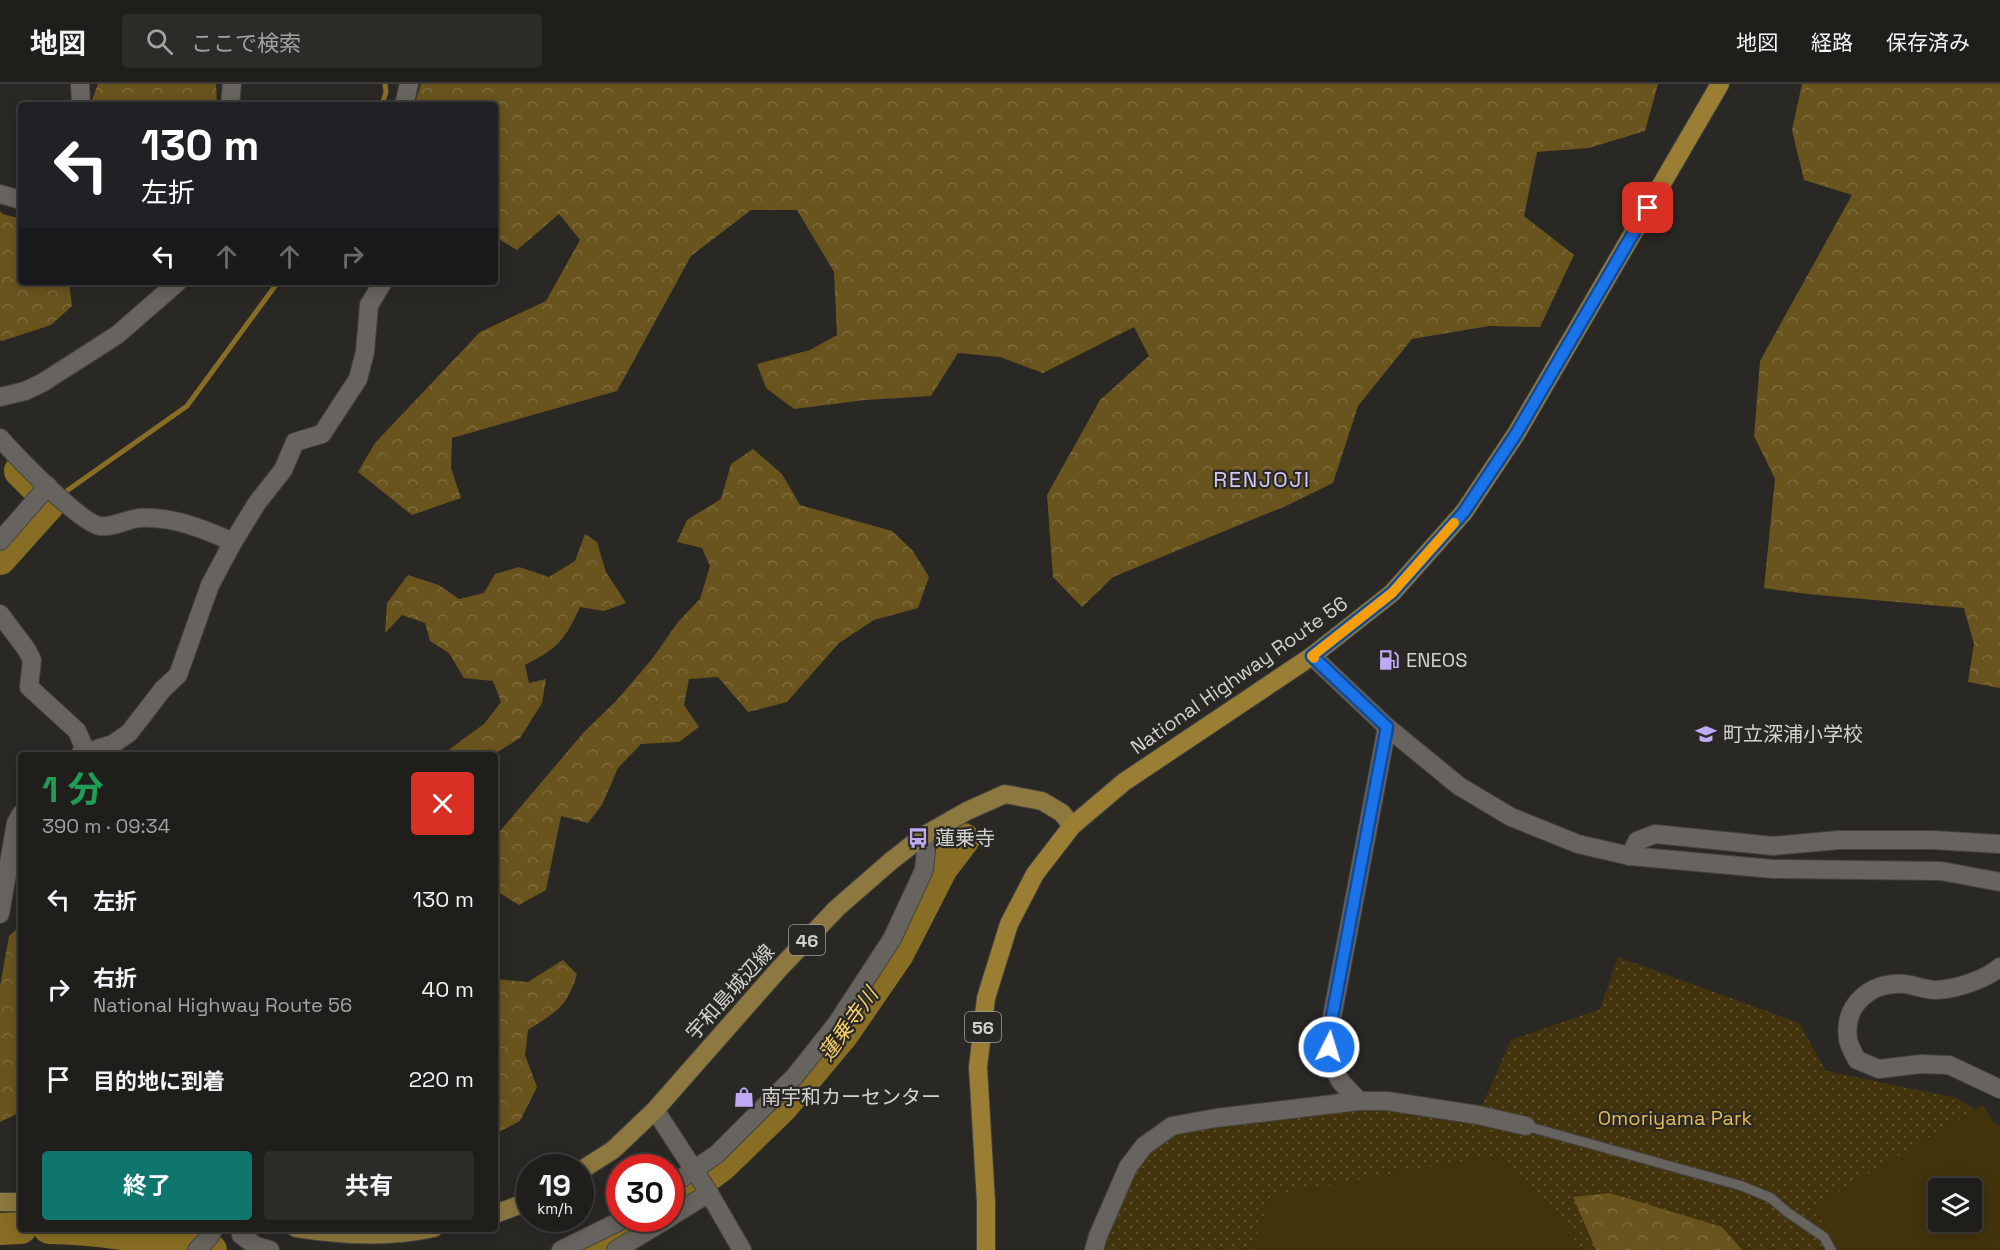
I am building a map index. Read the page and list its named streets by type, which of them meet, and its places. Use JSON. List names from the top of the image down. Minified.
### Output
{"streets":{"highway":["National Highway Route 56","56"],"main road":["46","宇和島城辺線"]},"crossings":[["National Highway Route 56","宇和島城辺線"]],"districts":["RENJOJI"],"water":["蓮乗寺川"],"parks":["Omoriyama Park"],"places":{"fuel station":["ENEOS"],"school or university":["町立深浦小学校"],"bus stop":["蓮乗寺"],"shop":["南宇和カーセンター"]},"page":{"header":"地図","search":"ここで検索","nav":["地図","経路","保存済み"],"turn":["130 m","左折"],"heading":["1 分","390 m · 09:34"],"list":[{"name":"左折","value":"130 m"},{"name":"右折","note":"National Highway Route 56","value":"40 m"},{"name":"目的地に到着","value":"220 m"}],"buttons":["終了","共有"],"speed":"19 km/h","limit":"30"}}
